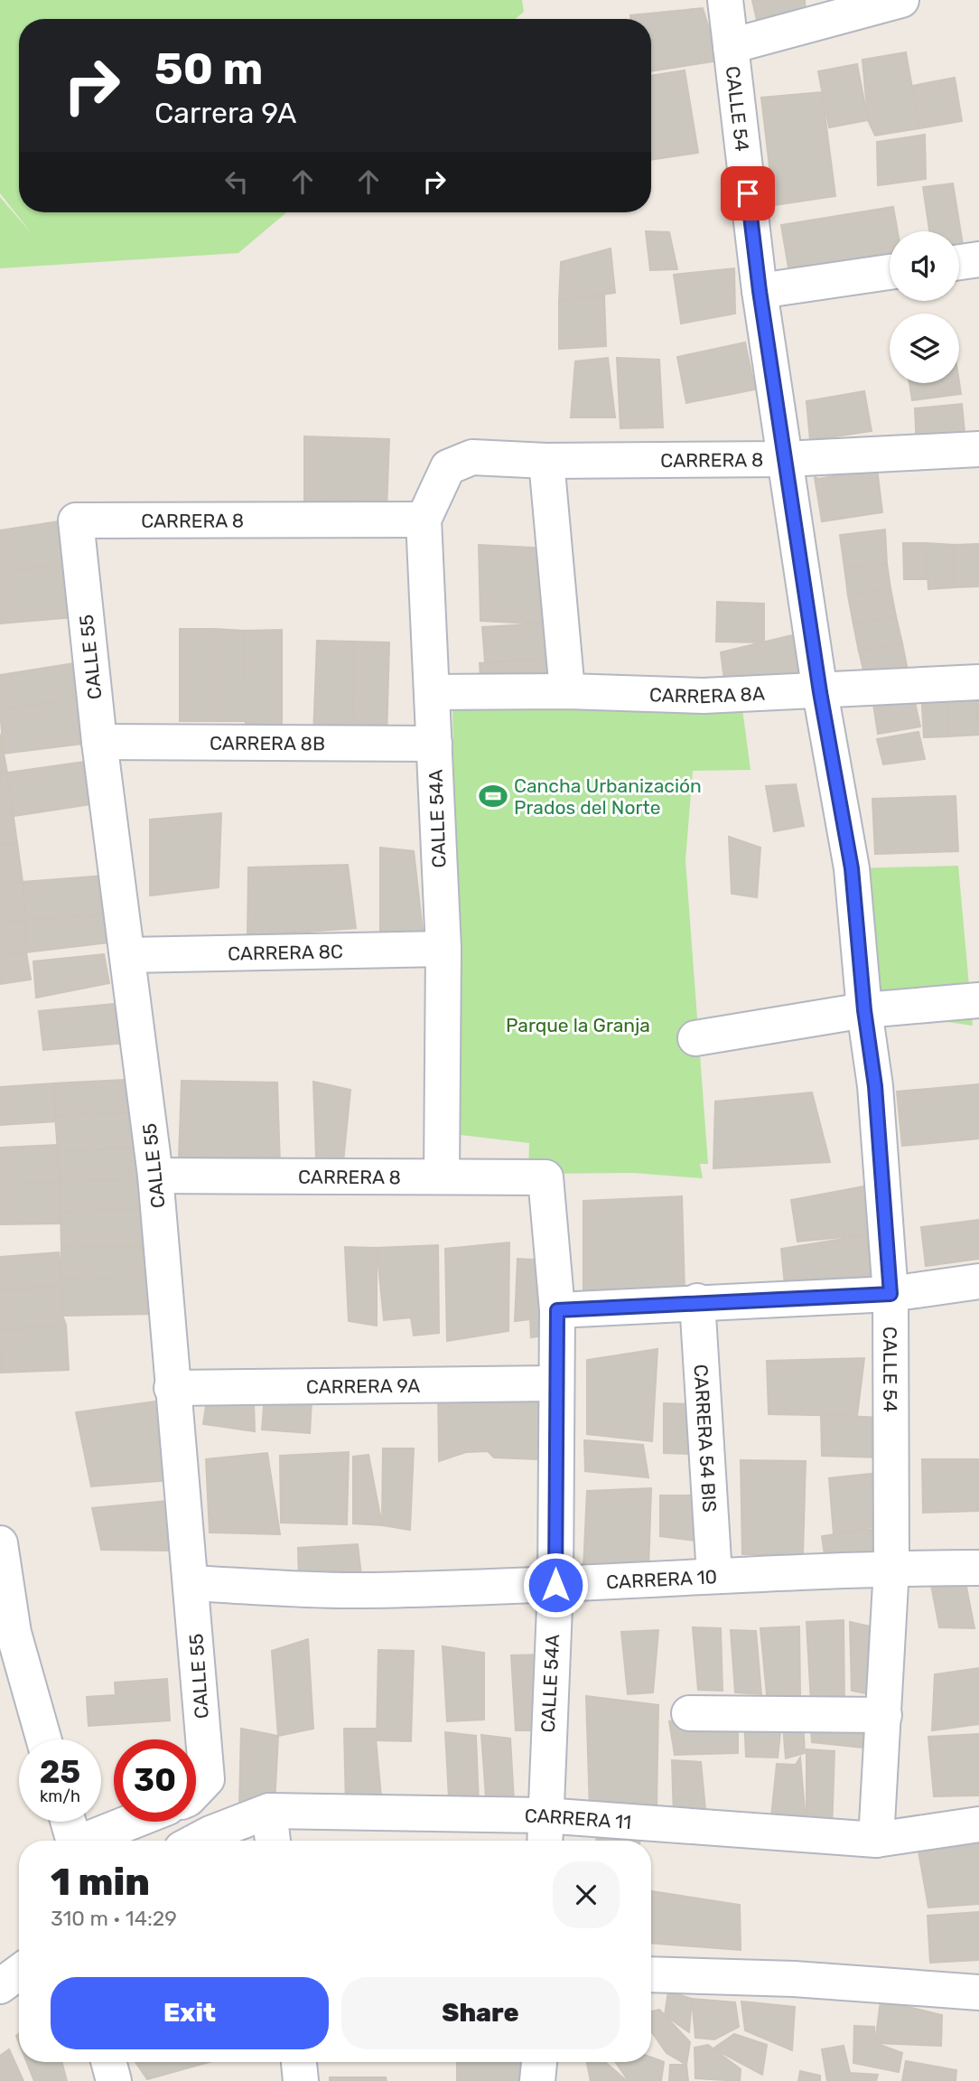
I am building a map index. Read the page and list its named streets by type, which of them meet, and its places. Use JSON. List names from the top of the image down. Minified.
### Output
{"streets":{"street":["CALLE 54","CARRERA 8","CALLE 55","CARRERA 8A","CARRERA 8B","CALLE 54A","CARRERA 8C","CARRERA 9A","CARRERA 54 BIS","CARRERA 10","CARRERA 11"]},"crossings":[["CALLE 54","CARRERA 8"],["CALLE 54","CARRERA 8A"],["CALLE 54","CARRERA 10"],["CALLE 54","CARRERA 11"],["CARRERA 8","CALLE 55"],["CARRERA 8","CALLE 54A"],["CALLE 55","CARRERA 8B"],["CALLE 55","CARRERA 8C"],["CALLE 55","CARRERA 9A"],["CALLE 55","CARRERA 10"],["CARRERA 8A","CALLE 54A"],["CARRERA 8B","CALLE 54A"],["CALLE 54A","CARRERA 8C"],["CALLE 54A","CARRERA 9A"],["CALLE 54A","CARRERA 10"],["CALLE 54A","CARRERA 11"],["CARRERA 54 BIS","CARRERA 10"]],"parks":["Parque la Granja"],"places":{"sports":["Cancha Urbanización Prados del Norte"]},"page":{"turn":["50 m","Carrera 9A"],"speed":"25 km/h","limit":"30","heading":["1 min","310 m · 14:29"],"buttons":["Exit","Share"]}}
